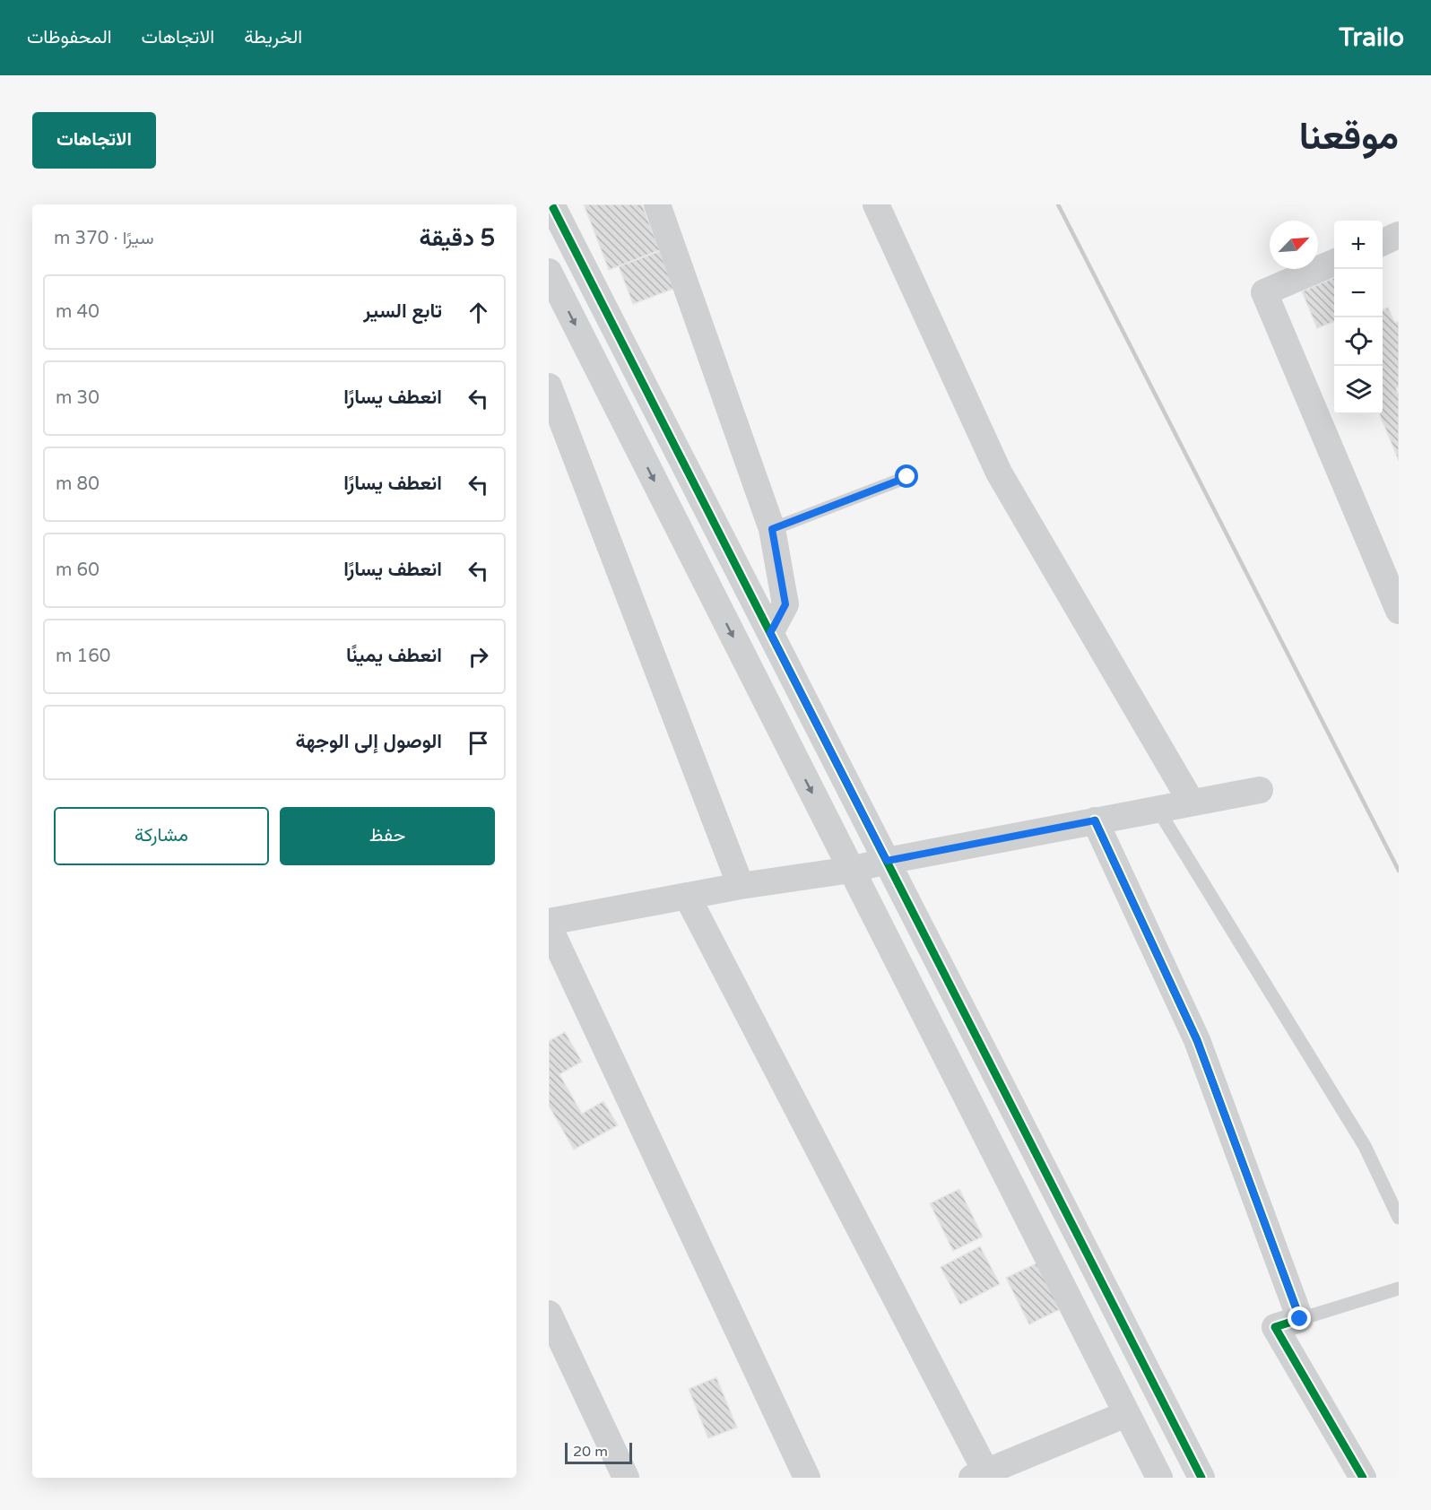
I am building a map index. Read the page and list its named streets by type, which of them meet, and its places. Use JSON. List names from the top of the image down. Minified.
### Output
{"scale_bar":"20 m","north":"top right","page":{"header":"Trailo","nav":["الخريطة","الاتجاهات","المحفوظات"],"title":"موقعنا","buttons":["الاتجاهات",["حفظ","مشاركة"]],"heading":["5 دقيقة","سيرًا · 370 m"],"map_buttons":["+","−"],"list":[["تابع السير","40 m"],["انعطف يسارًا","30 m"],["انعطف يسارًا","80 m"],["انعطف يسارًا","60 m"],["انعطف يمينًا","160 m"],"الوصول إلى الوجهة"],"scale":"20 m"}}
